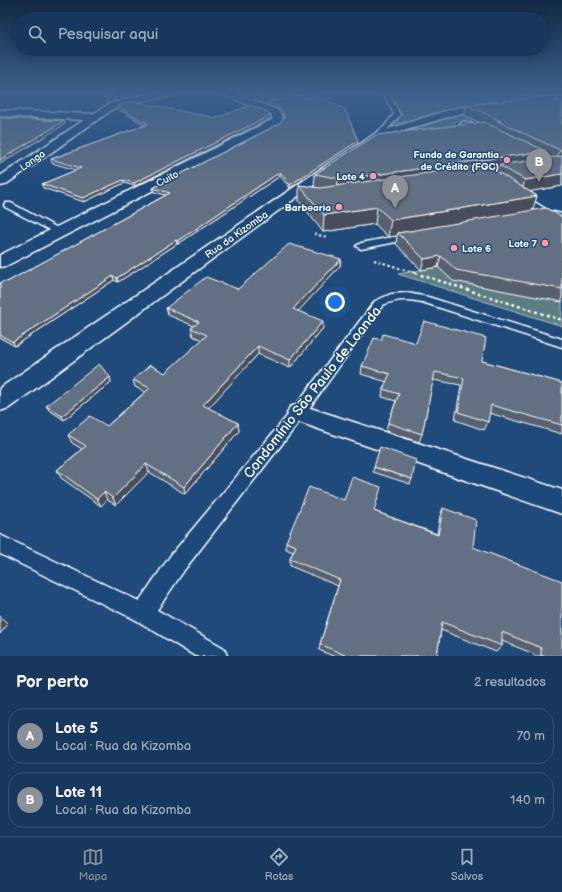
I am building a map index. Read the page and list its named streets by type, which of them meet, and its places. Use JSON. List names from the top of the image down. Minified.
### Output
{"streets":{"street":["Longa","Cuito","Rua da Kizomba"],"lane":["Condomínio São Paulo de Loanda"]},"places":["Fundo de Garantia de Crédito (FGC)","Lote 4","Barbearia","Lote 7","Lote 6"],"page":{"search":"Pesquisar aqui","pins":["B","A"],"heading":["Por perto","2 resultados"],"list":[{"mark":"A","name":"Lote 5","note":"Local · Rua da Kizomba","value":"70 m"},{"mark":"B","name":"Lote 11","note":"Local · Rua da Kizomba","value":"140 m"}],"nav":["Mapa","Rotas","Salvos"]}}
